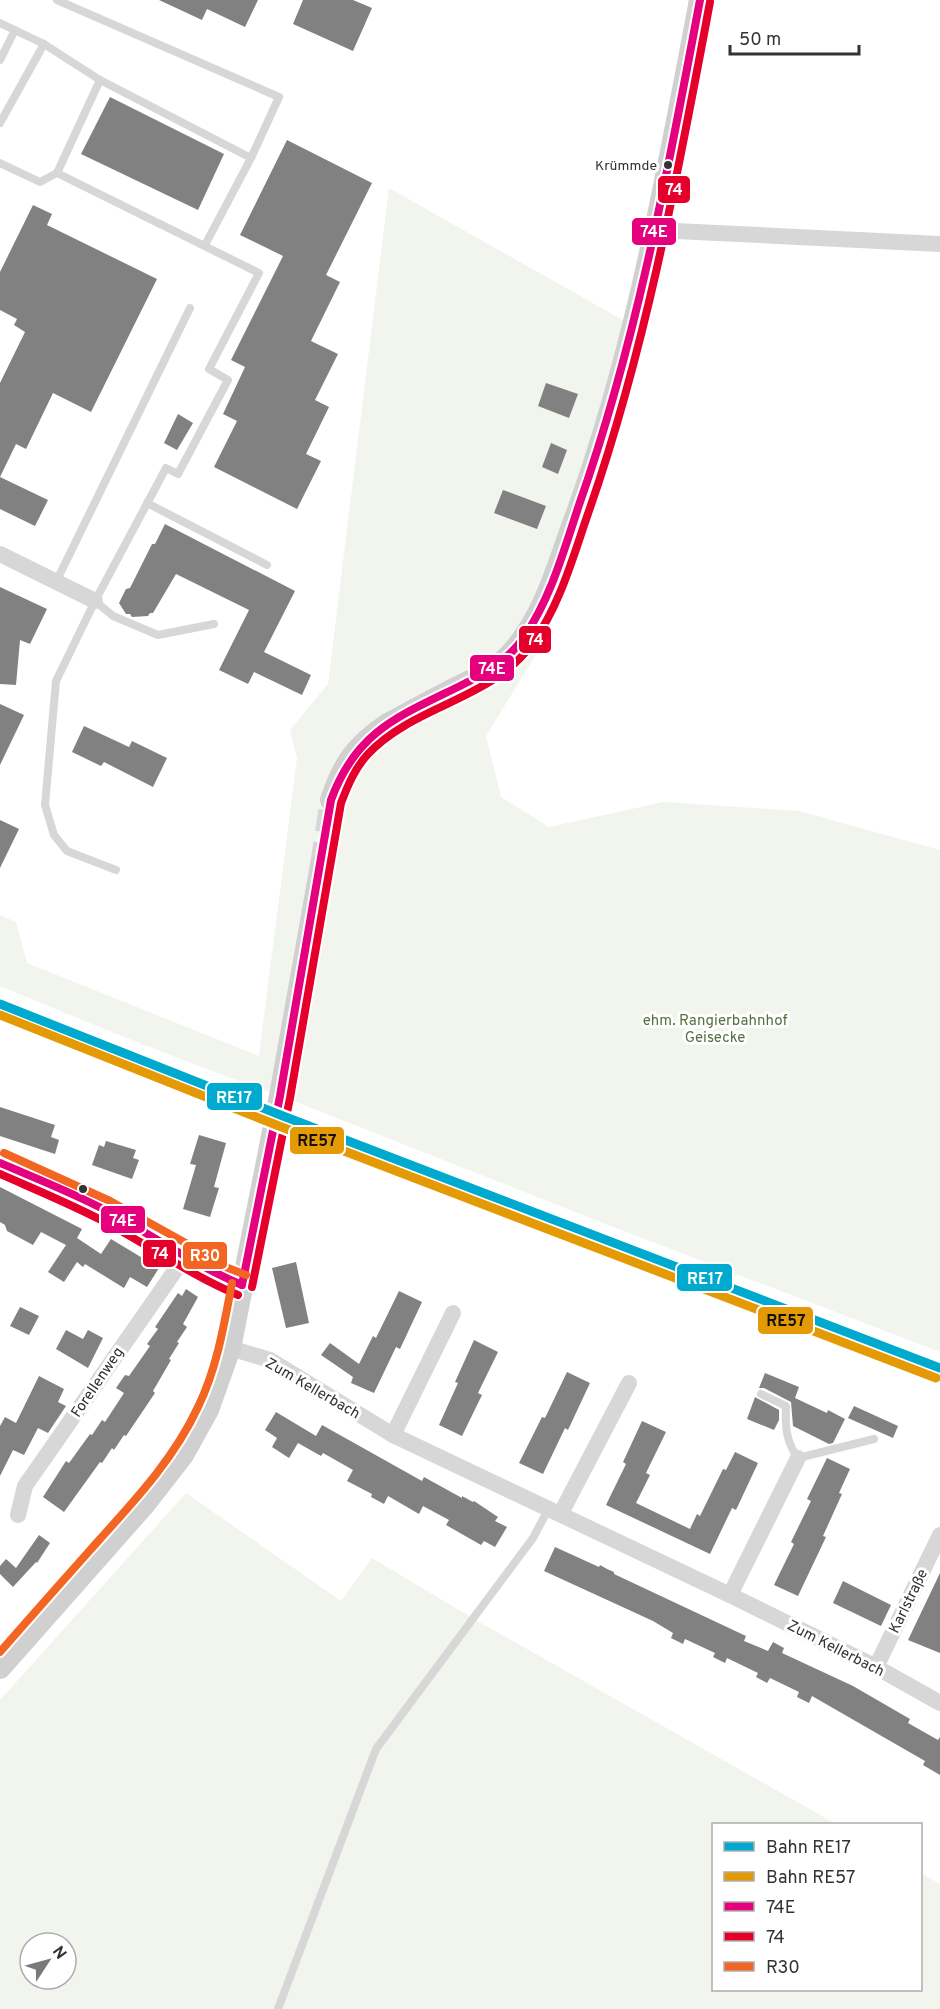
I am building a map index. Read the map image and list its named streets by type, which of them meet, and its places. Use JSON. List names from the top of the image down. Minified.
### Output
{"streets":{"street":["Forellenweg","Zum Kellerbach","Karlstraße"]},"crossings":[["Zum Kellerbach","Karlstraße"]],"parks":["ehm. Rangierbahnhof Geisecke"],"places":["Krümmde"],"lines":["transit line 74E","transit line 74","rail line RE17","rail line RE57","transit line R30"],"legend":["Bahn RE17","Bahn RE57","74E","74","R30"],"scale_bar":"50 m","north":"top right"}
